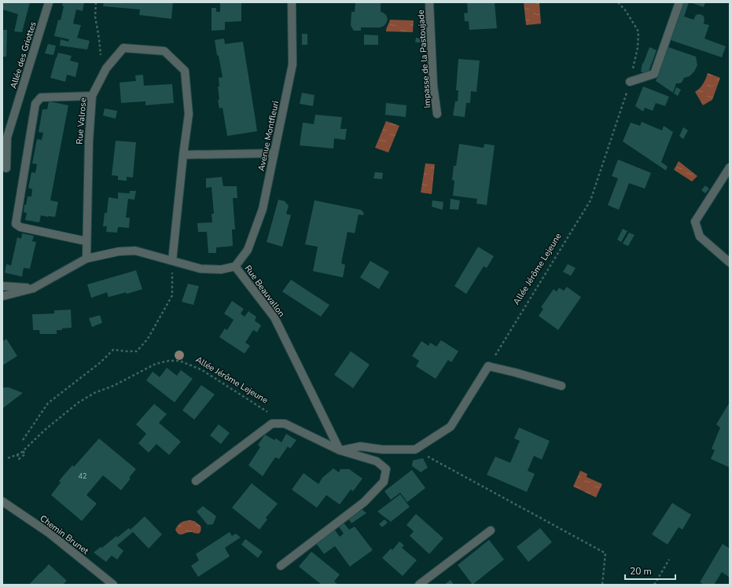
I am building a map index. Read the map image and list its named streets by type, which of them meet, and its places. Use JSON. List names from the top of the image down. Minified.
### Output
{"streets":{"street":["Allée des Griottes","Impasse de la Pastoujade","Rue Valrose","Avenue Montfleuri","Rue Beauvallon","Chemin Brunet"],"path":["Allée Jérôme Lejeune"]},"crossings":[["Rue Valrose","Rue Beauvallon"],["Avenue Montfleuri","Rue Beauvallon"]],"house_numbers":["42"],"scale_bar":"20 m"}
